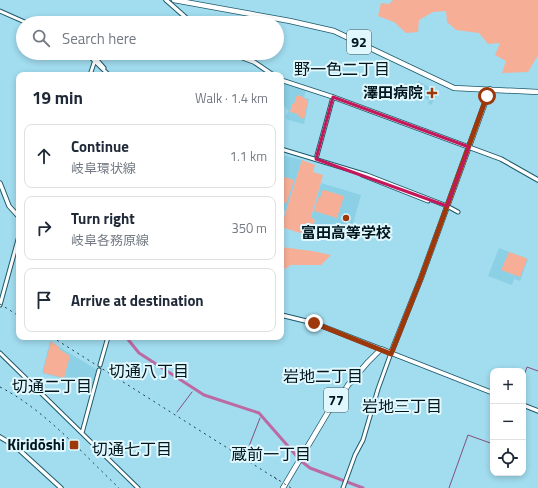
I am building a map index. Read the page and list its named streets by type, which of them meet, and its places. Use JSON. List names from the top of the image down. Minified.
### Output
{"streets":{"main road":["92","77"]},"districts":["野一色二丁目","切通八丁目","岩地二丁目","切通二丁目","岩地三丁目","切通七丁目","蔵前一丁目"],"places":{"health":["澤田病院"],"other":["富田高等学校"],"transit":["Kiridōshi"]},"page":{"search":"Search here","heading":["19 min","Walk · 1.4 km"],"list":[["Continue","岐阜環状線","1.1 km"],["Turn right","岐阜各務原線","350 m"],"Arrive at destination"],"map_buttons":["+","−"]}}
